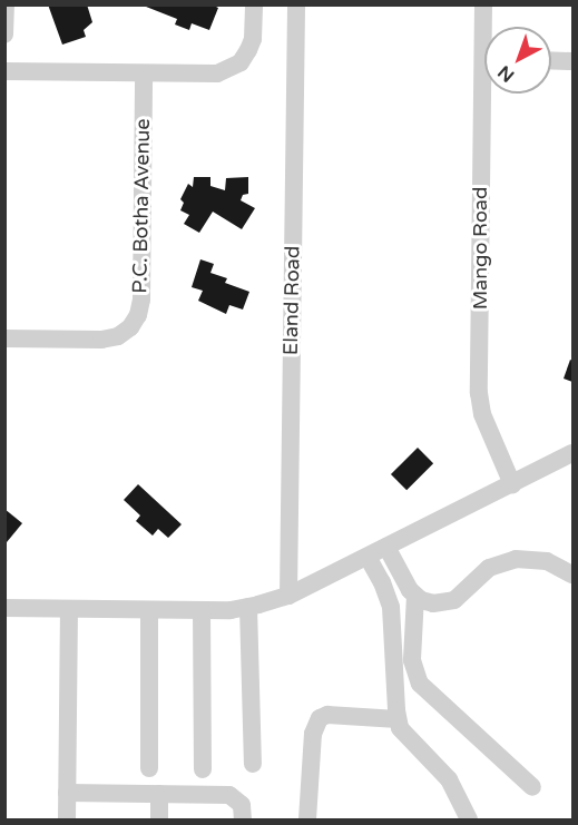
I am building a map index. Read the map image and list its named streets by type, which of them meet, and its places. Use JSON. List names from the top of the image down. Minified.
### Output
{"streets":{"street":["P.C. Botha Avenue","Mango Road","Eland Road"]},"north":"bottom left"}
